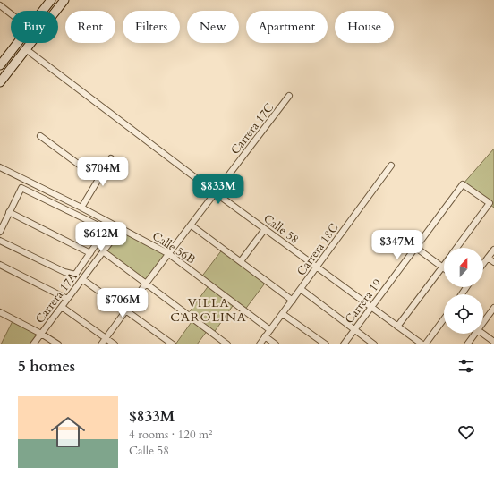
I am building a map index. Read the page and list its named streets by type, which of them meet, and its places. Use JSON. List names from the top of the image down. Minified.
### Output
{"streets":{"street":["Carrera 17C","Calle 58","Calle 56B","Carrera 18C","Carrera 17A","Carrera 19"]},"crossings":[["Carrera 17C","Calle 58"],["Carrera 17C","Calle 56B"],["Calle 58","Carrera 18C"],["Calle 58","Carrera 19"],["Calle 56B","Carrera 18C"],["Calle 56B","Carrera 17A"]],"districts":["VILLA CAROLINA"],"north":"top","page":{"chip":["Buy","Rent","Filters","New","Apartment","House"],"price":["$704M","$833M","$612M","$347M","$706M"],"heading":"5 homes","list":[{"name":"$833M","note":"4 rooms · 120 m² · Calle 58"}]}}
